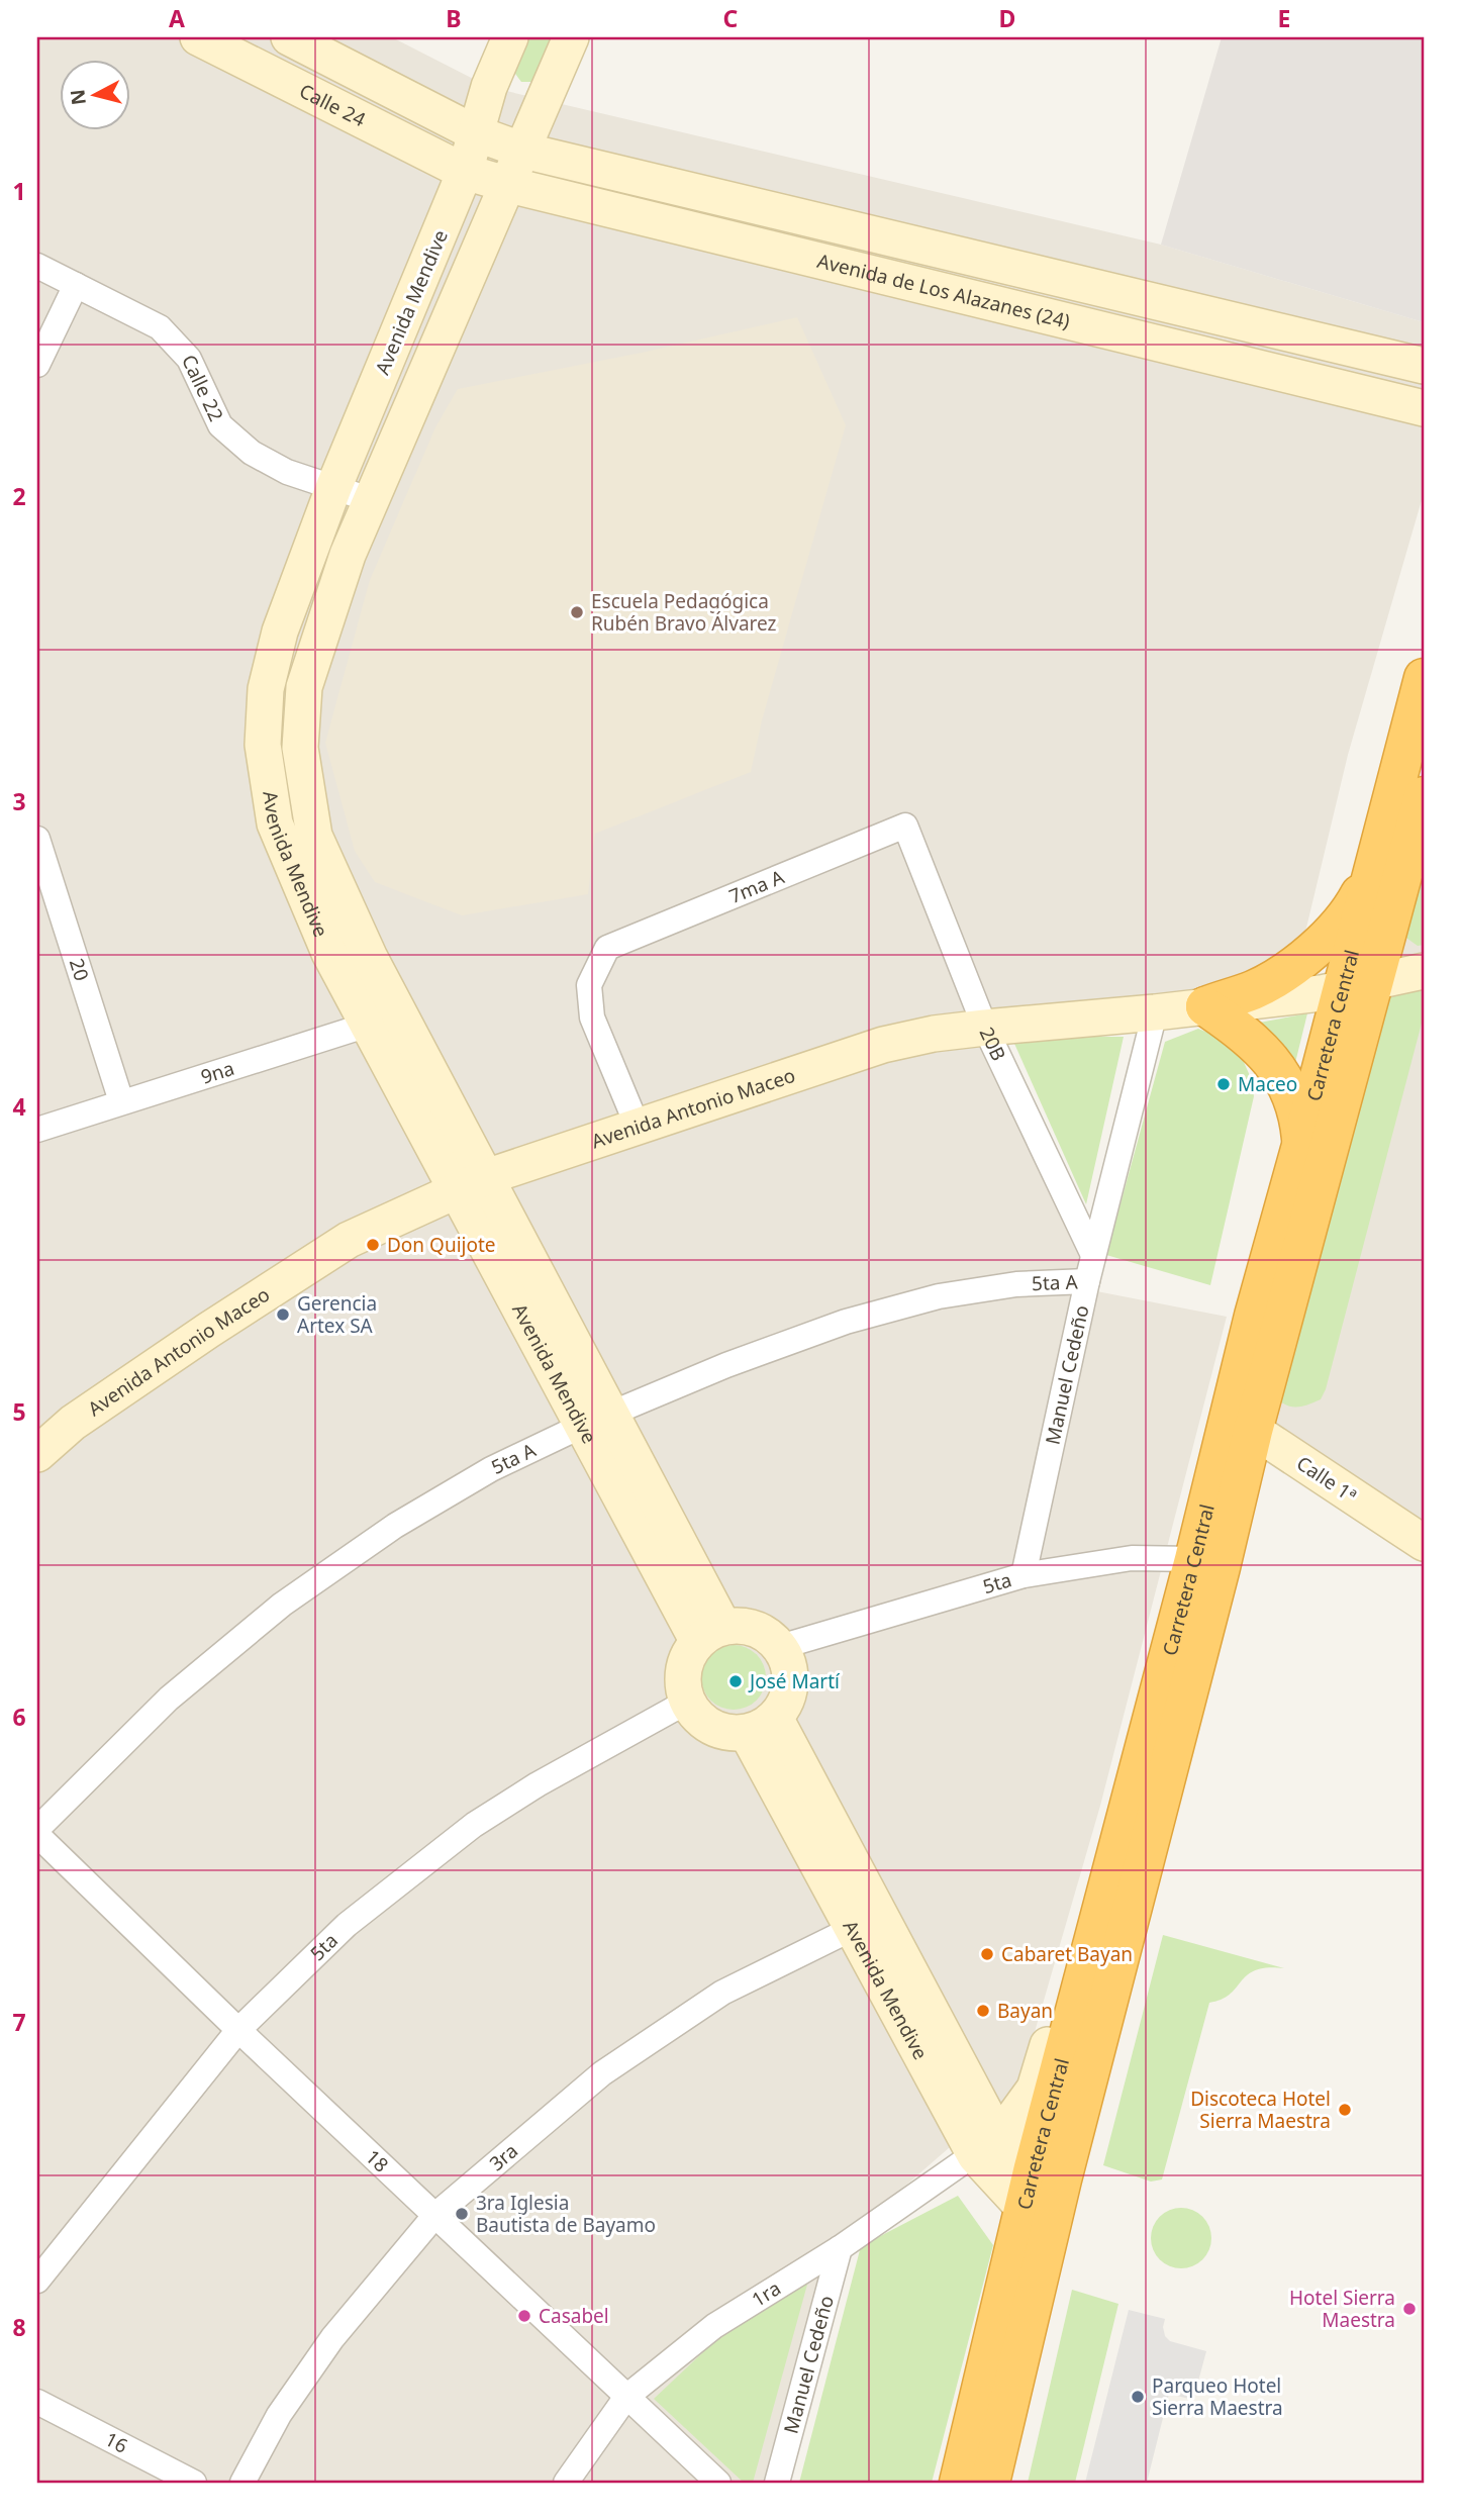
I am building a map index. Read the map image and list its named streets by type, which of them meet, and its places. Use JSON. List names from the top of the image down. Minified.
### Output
{"streets":{"highway":["Carretera Central"],"street":["Calle 24","Avenida de Los Alazanes (24)","Avenida Mendive","Calle 22","7ma A","20","20B","9na","Avenida Antonio Maceo","5ta A","Manuel Cedeño","Calle 1ª","5ta","3ra","18","1ra","16"]},"crossings":[["Calle 24","Avenida de Los Alazanes (24)"],["Calle 24","Avenida Mendive"],["Avenida de Los Alazanes (24)","Avenida Mendive"],["Avenida Mendive","Calle 22"],["Avenida Mendive","Carretera Central"],["Avenida Mendive","9na"],["Avenida Mendive","Avenida Antonio Maceo"],["Avenida Mendive","5ta A"],["Avenida Mendive","5ta"],["Avenida Mendive","3ra"],["Avenida Mendive","1ra"],["7ma A","20B"],["7ma A","Avenida Antonio Maceo"],["20","9na"],["Carretera Central","Avenida Antonio Maceo"],["Carretera Central","Calle 1ª"],["Carretera Central","5ta"],["20B","Avenida Antonio Maceo"],["20B","Manuel Cedeño"],["Avenida Antonio Maceo","Manuel Cedeño"],["5ta A","Manuel Cedeño"],["Manuel Cedeño","5ta"],["Manuel Cedeño","1ra"],["5ta","18"],["3ra","18"],["18","1ra"]],"places":["Escuela Pedagógica Rubén Bravo Álvarez","Maceo","Don Quijote","Gerencia Artex SA","José Martí","Cabaret Bayan","Bayan","Discoteca Hotel Sierra Maestra","3ra Iglesia Bautista de Bayamo","Hotel Sierra Maestra","Casabel","Parqueo Hotel Sierra Maestra"],"north":"left","grid":{"columns":["A","B","C","D","E"],"rows":["1","2","3","4","5","6","7","8"]}}
